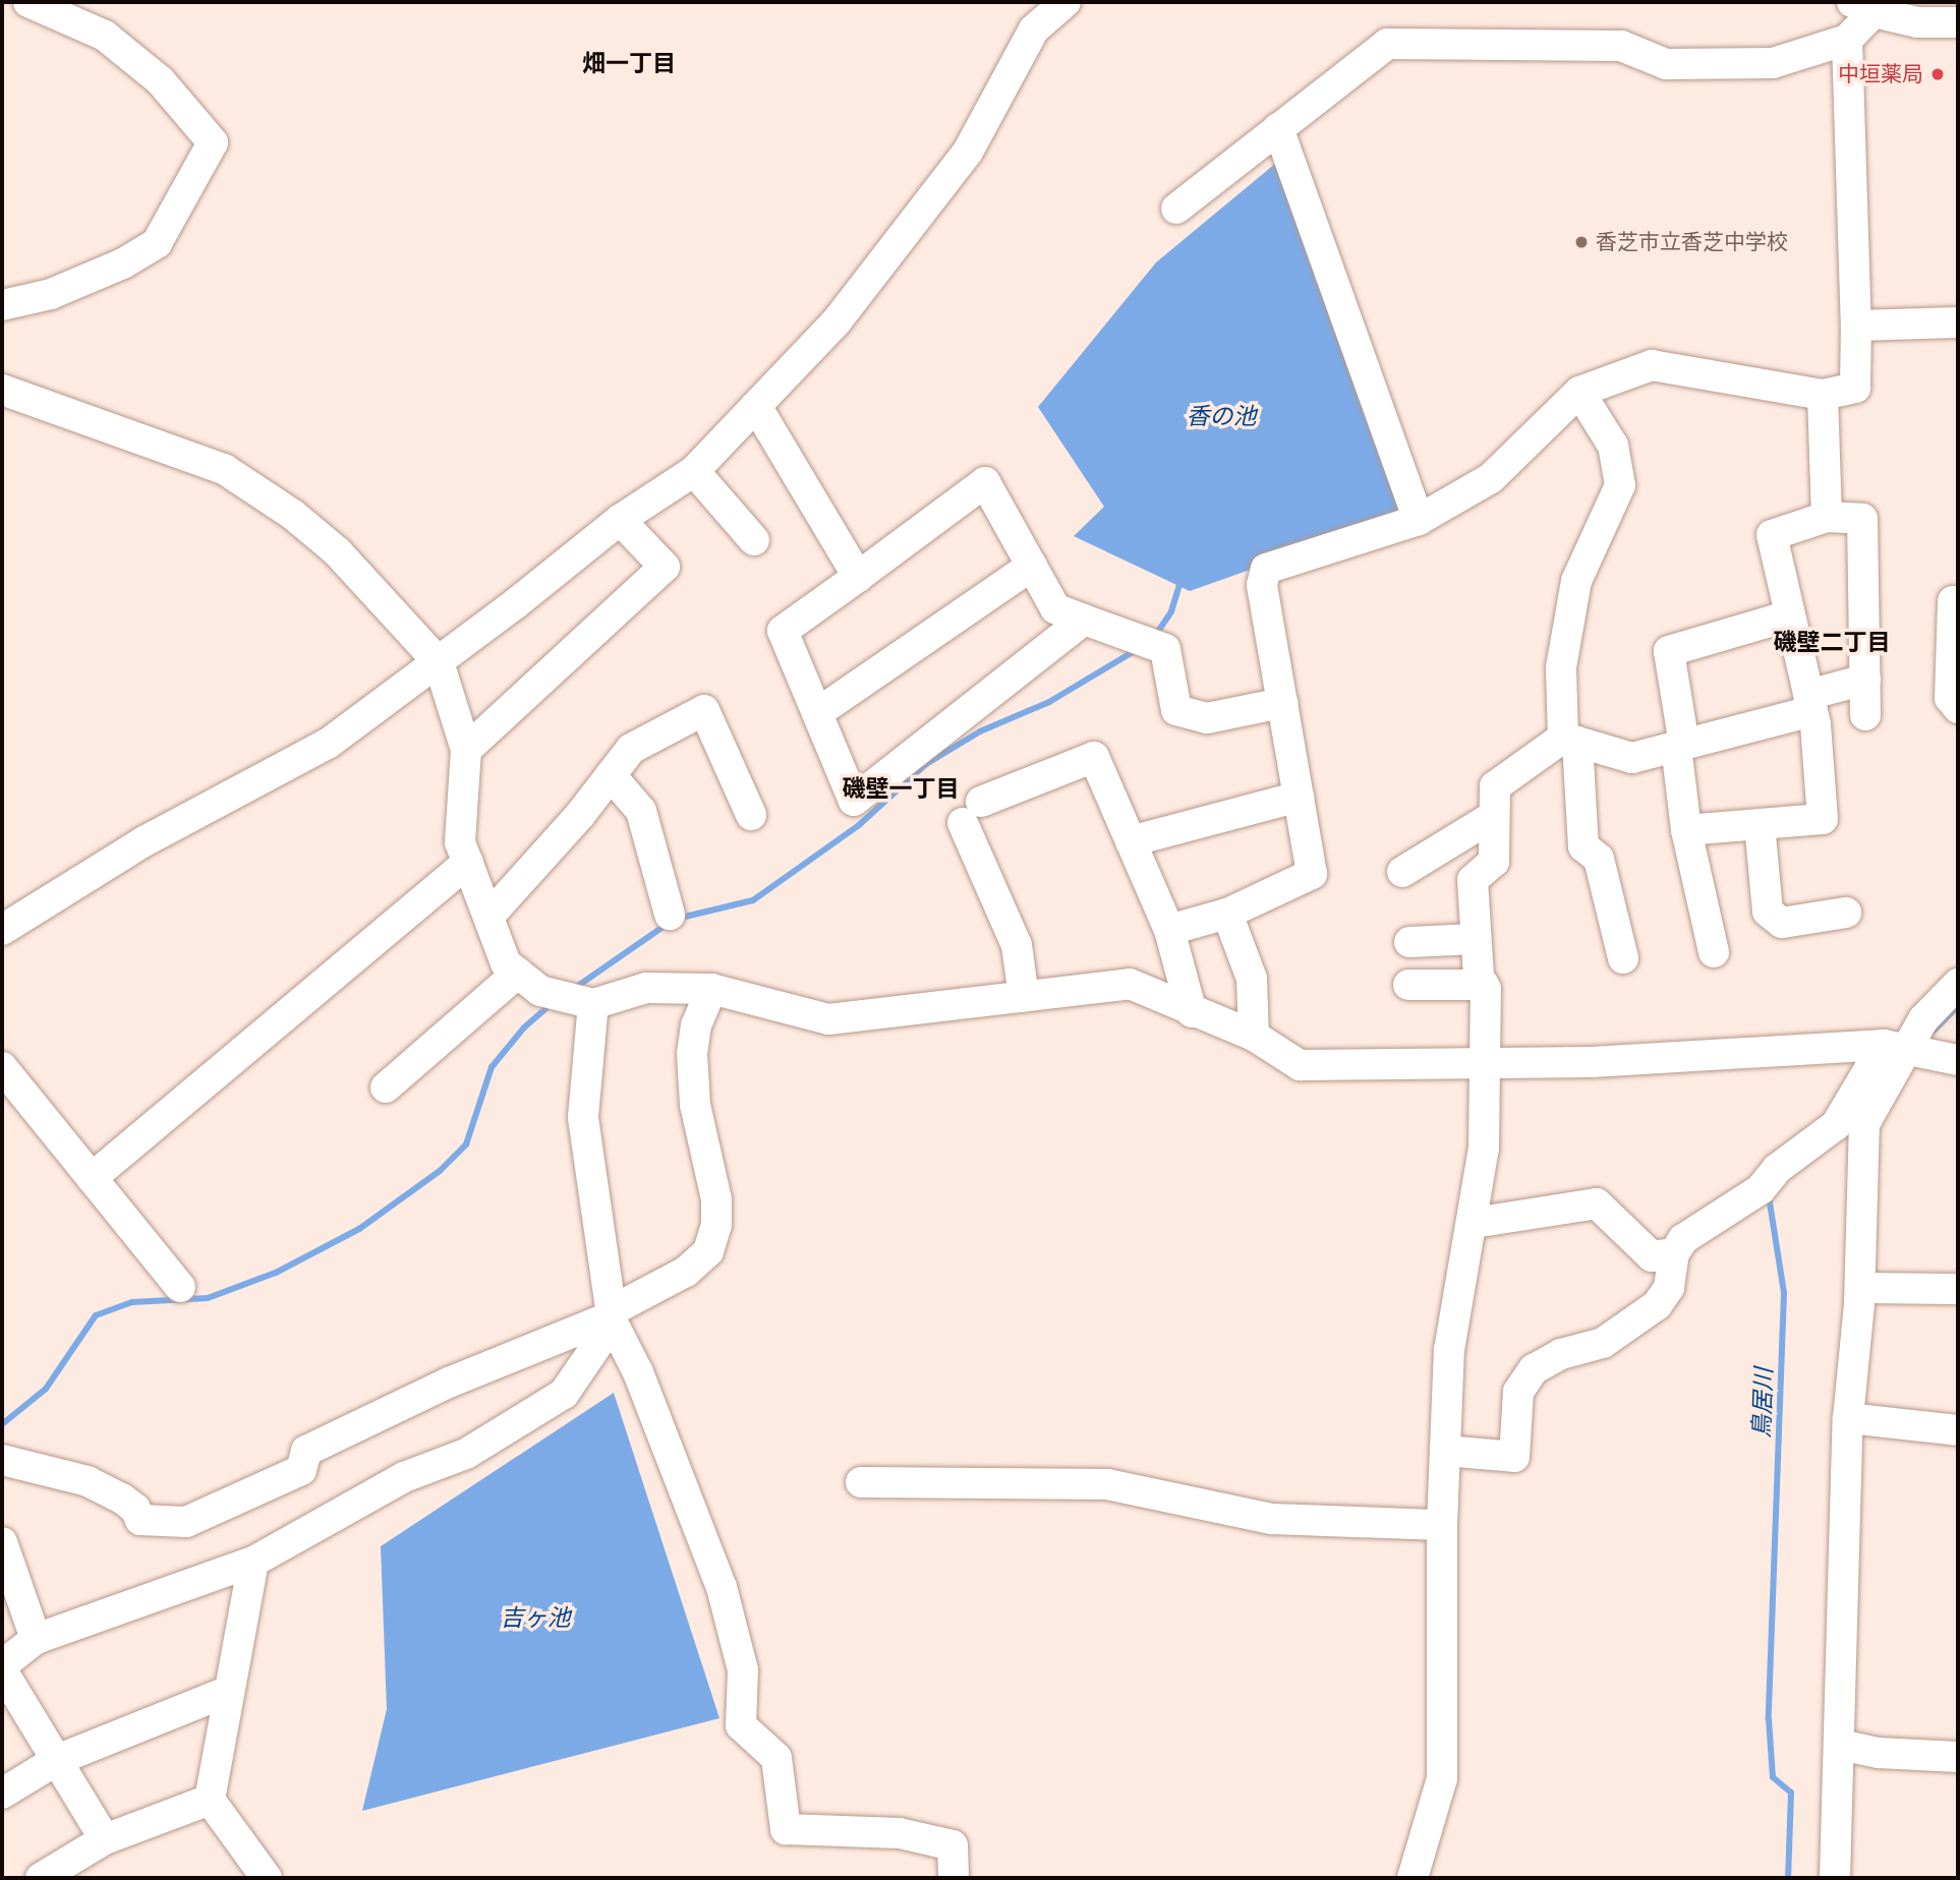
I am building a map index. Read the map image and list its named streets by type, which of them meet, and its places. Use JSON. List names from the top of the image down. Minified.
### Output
{"districts":["畑一丁目","磯壁二丁目","磯壁一丁目"],"water":["香の池","鳥居川","吉ヶ池"],"places":["中垣薬局","香芝市立香芝中学校"]}
